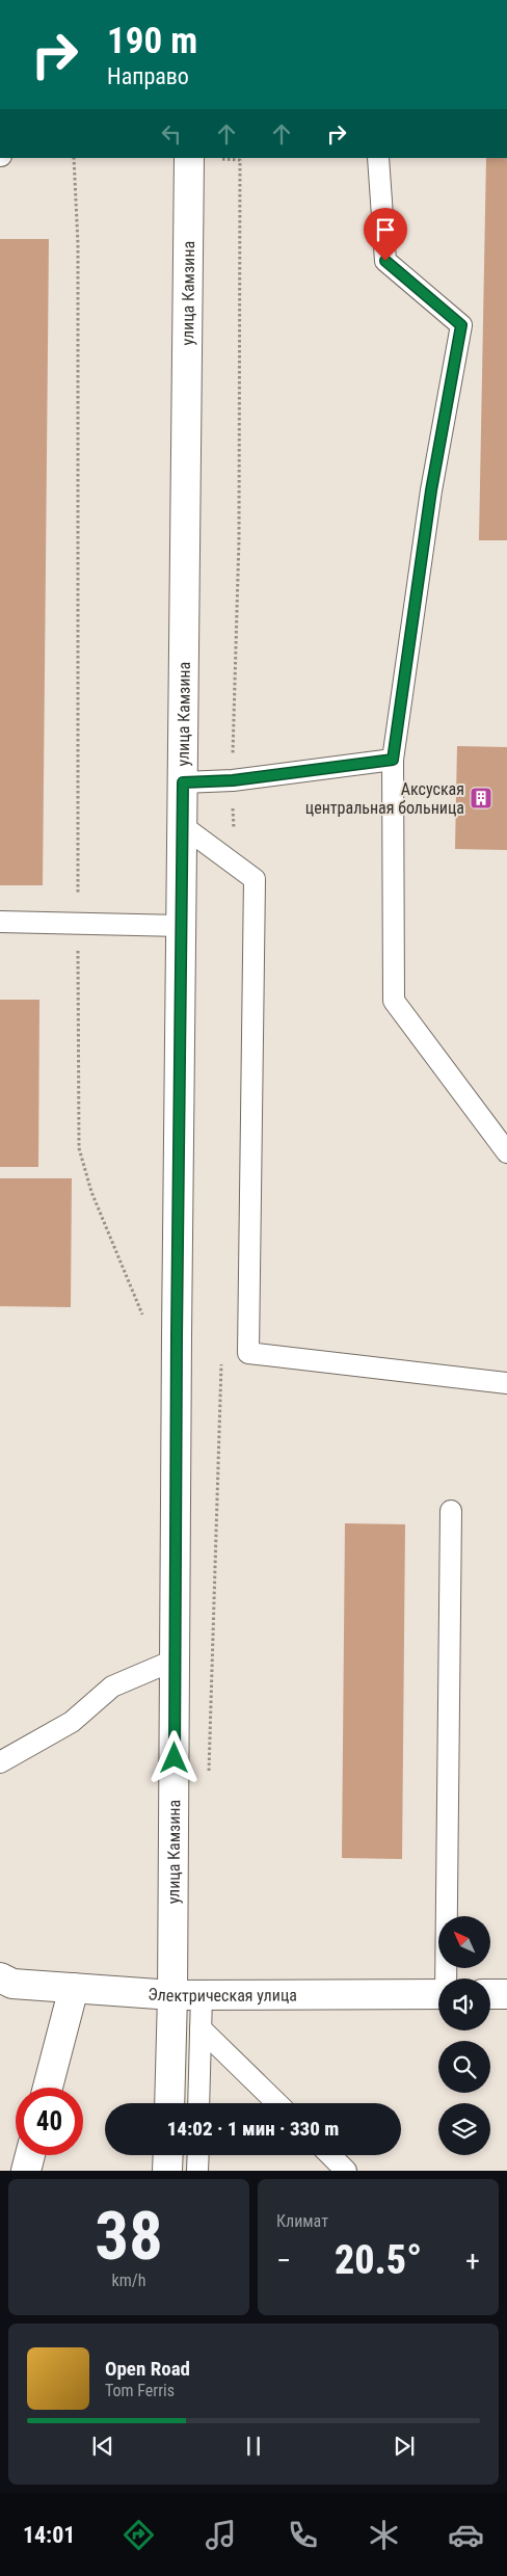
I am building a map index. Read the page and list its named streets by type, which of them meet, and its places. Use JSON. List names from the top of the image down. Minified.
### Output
{"streets":{"street":["улица Камзина","Электрическая улица"]},"crossings":[["улица Камзина","Электрическая улица"]],"places":{"building":["Аксуская центральная больница"]},"north":"top left","page":{"turn":["190 m","Направо"],"limit":"40","trip":"14:02 · 1 мин · 330 m","tile":[["38","km/h"],"Климат"],"heat":["−","20.5°","+"],"song":["Open Road","Tom Ferris"],"tabs":"14:01"}}
